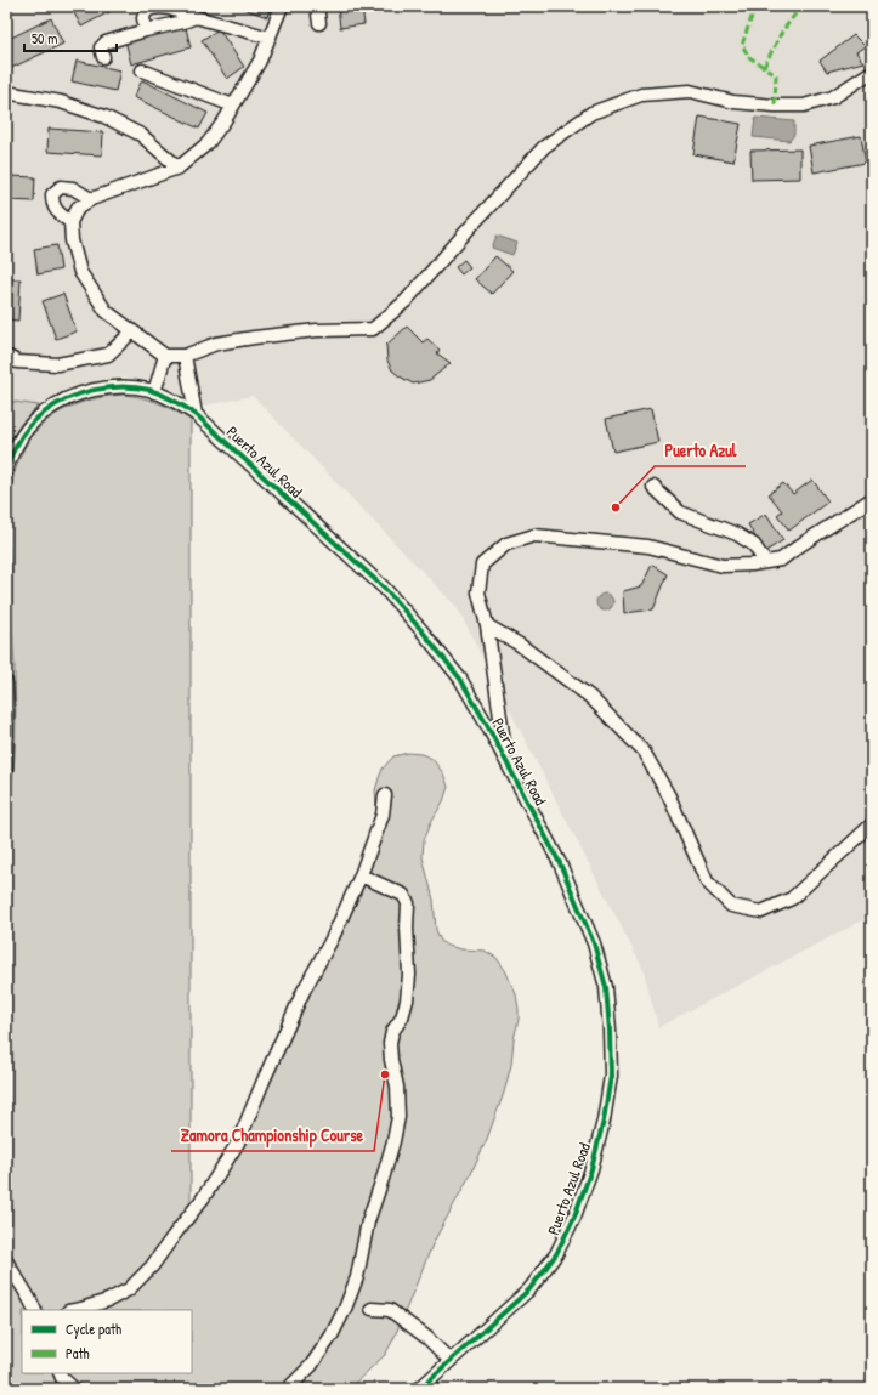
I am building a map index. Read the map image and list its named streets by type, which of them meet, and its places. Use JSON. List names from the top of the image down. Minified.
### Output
{"streets":{"street":["Puerto Azul Road"]},"places":["Puerto Azul","Zamora Championship Course"],"legend":["Cycle path","Path"],"scale_bar":"50 m"}
